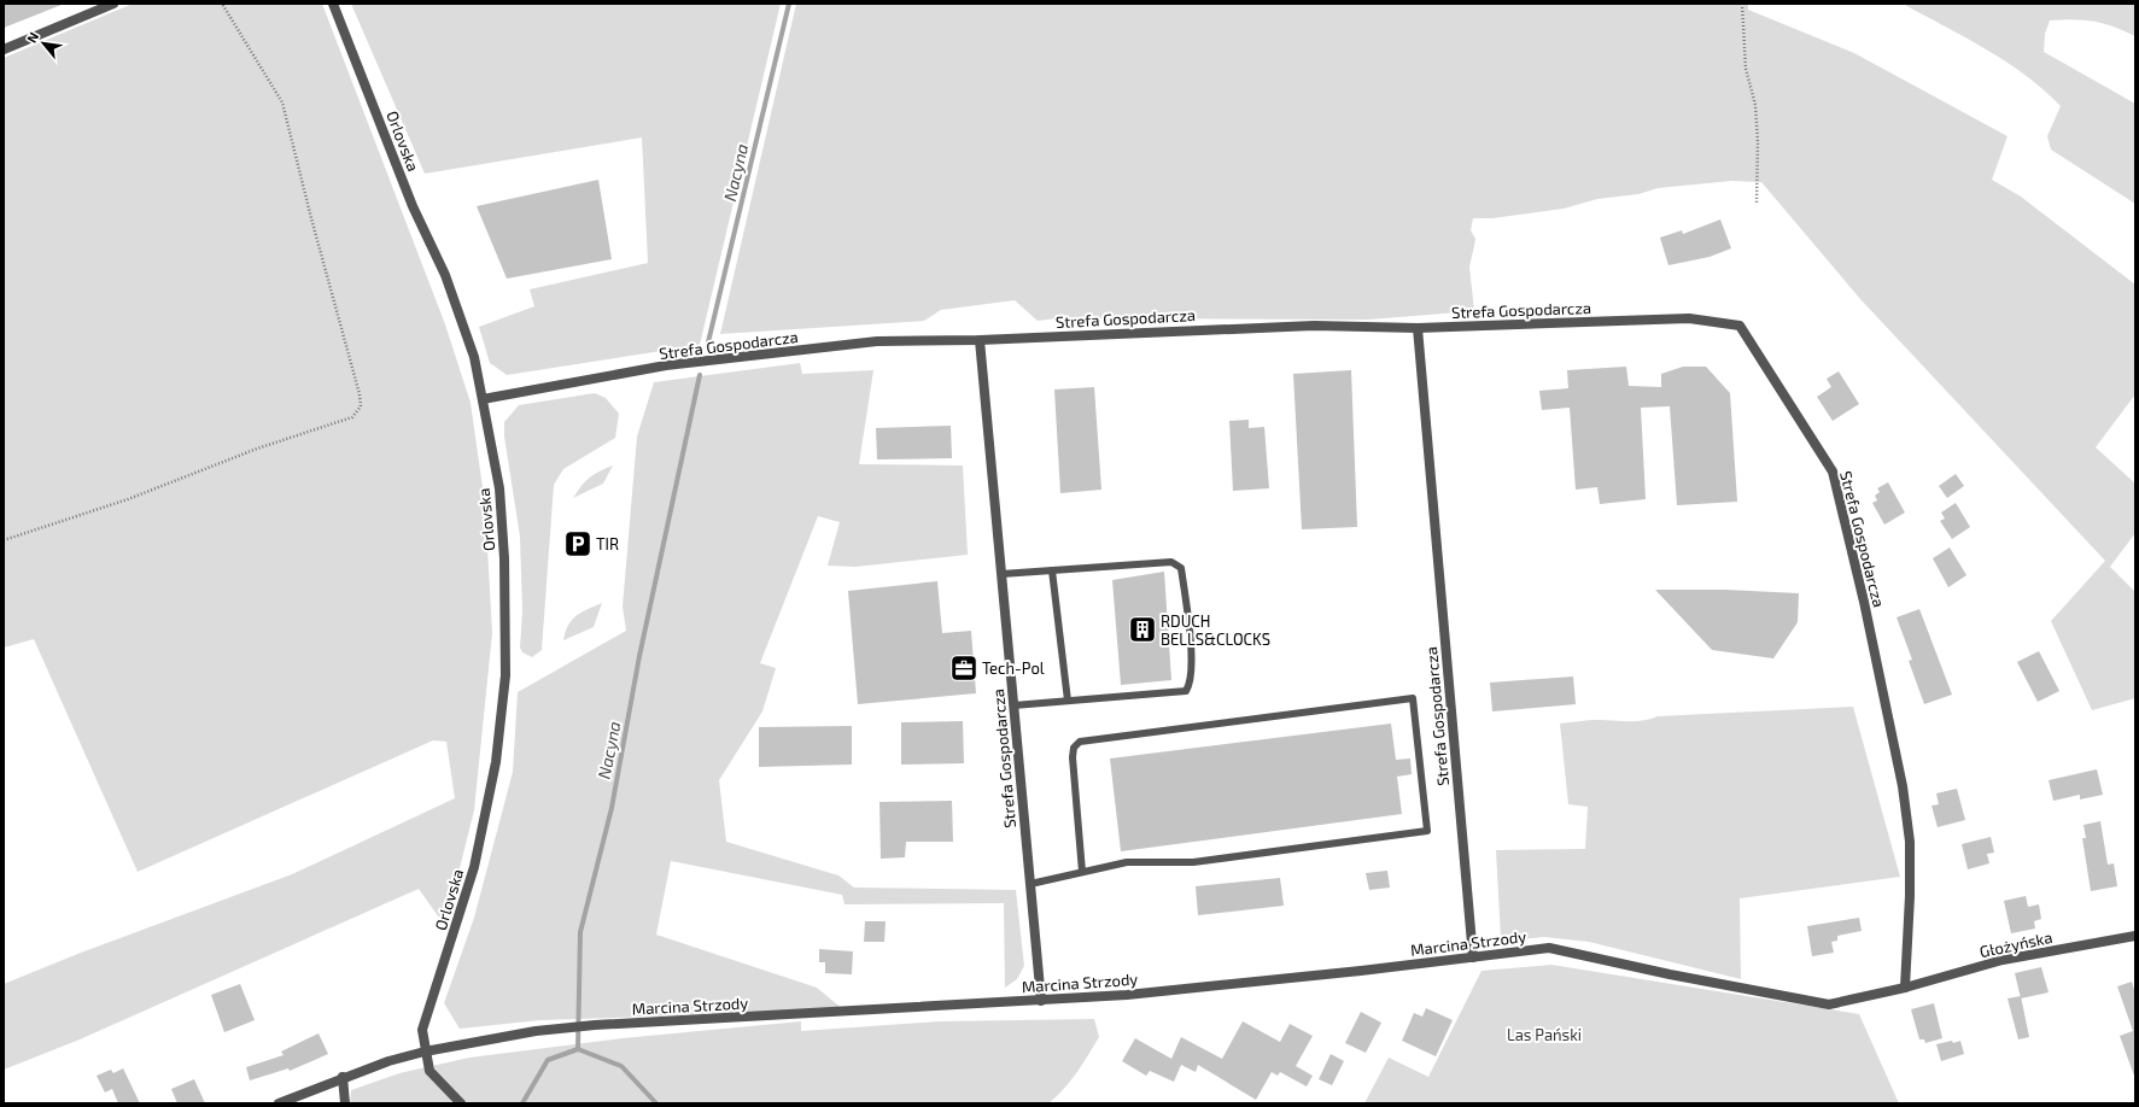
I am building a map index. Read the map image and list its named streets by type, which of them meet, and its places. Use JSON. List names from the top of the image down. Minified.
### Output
{"streets":{"street":["Orlovska","Strefa Gospodarcza","Marcina Strzody","Głożyńska"]},"crossings":[["Orlovska","Strefa Gospodarcza"],["Orlovska","Marcina Strzody"],["Strefa Gospodarcza","Marcina Strzody"],["Strefa Gospodarcza","Głożyńska"],["Marcina Strzody","Głożyńska"]],"water":["Nacyna"],"parks":["Las Pański"],"places":{"parking":["TIR"],"building":["RDUCH BELLS&CLOCKS"],"office":["Tech-Pol"]},"north":"top left"}
